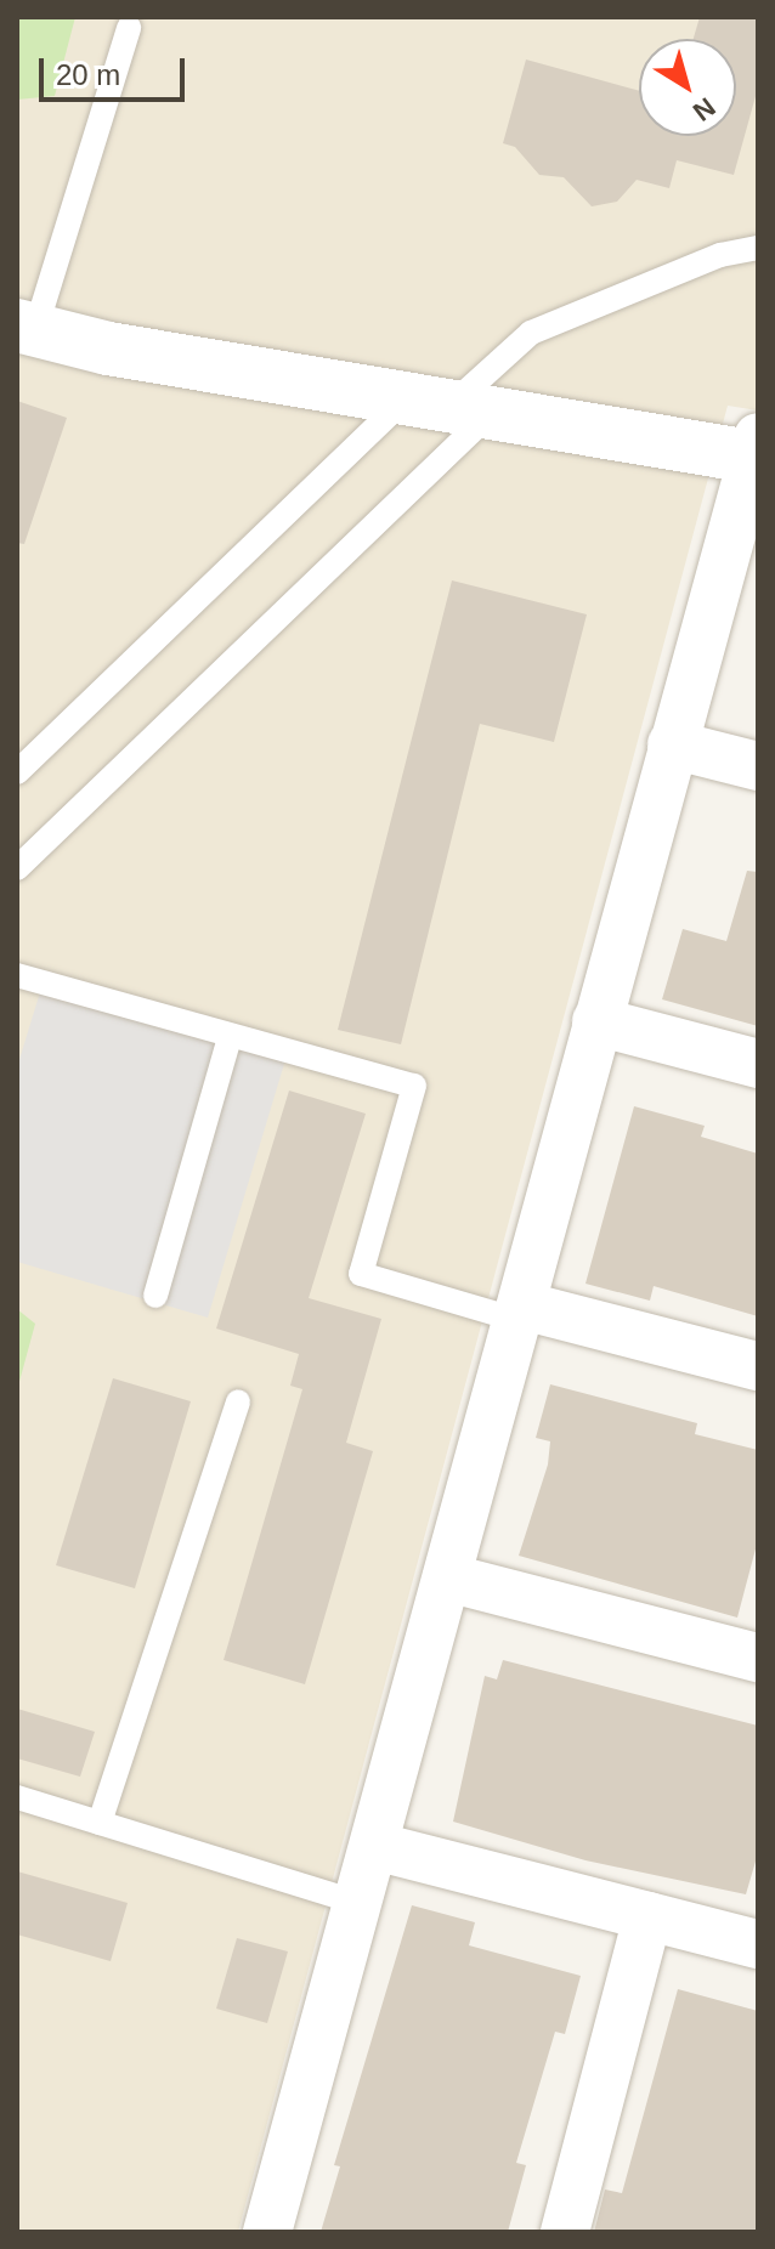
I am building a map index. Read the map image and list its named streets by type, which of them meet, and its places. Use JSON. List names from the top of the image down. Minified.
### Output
{"scale_bar":"20 m","north":"bottom right"}
